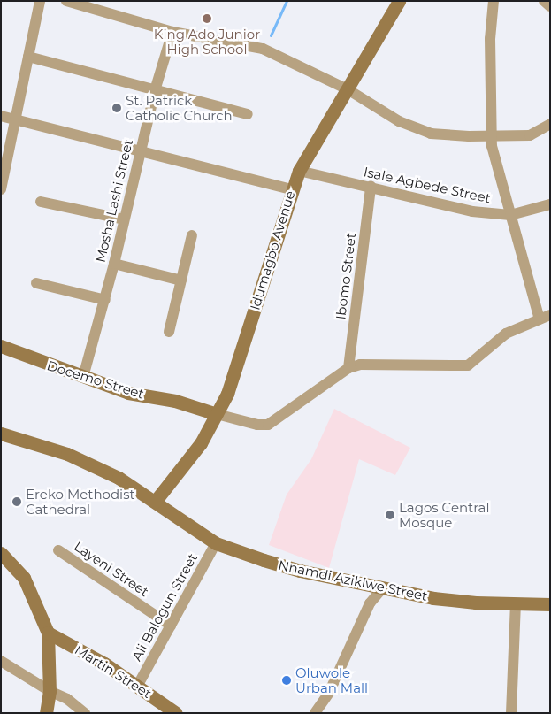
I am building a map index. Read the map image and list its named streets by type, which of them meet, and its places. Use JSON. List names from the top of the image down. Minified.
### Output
{"streets":{"main road":["Idumagbo Avenue","Docemo Street","Nnamdi Azikiwe Street","Martin Street"],"street":["Isale Agbede Street","Mosha Lashi Street","Ibomo Street","Layeni Street","Ali Balogun Street"]},"crossings":[["Isale Agbede Street","Idumagbo Avenue"],["Isale Agbede Street","Ibomo Street"],["Mosha Lashi Street","Docemo Street"],["Idumagbo Avenue","Docemo Street"],["Idumagbo Avenue","Nnamdi Azikiwe Street"],["Layeni Street","Ali Balogun Street"],["Nnamdi Azikiwe Street","Ali Balogun Street"],["Ali Balogun Street","Martin Street"]],"places":["King Ado Junior High School","St. Patrick Catholic Church","Ereko Methodist Cathedral","Lagos Central Mosque","Oluwole Urban Mall"]}
